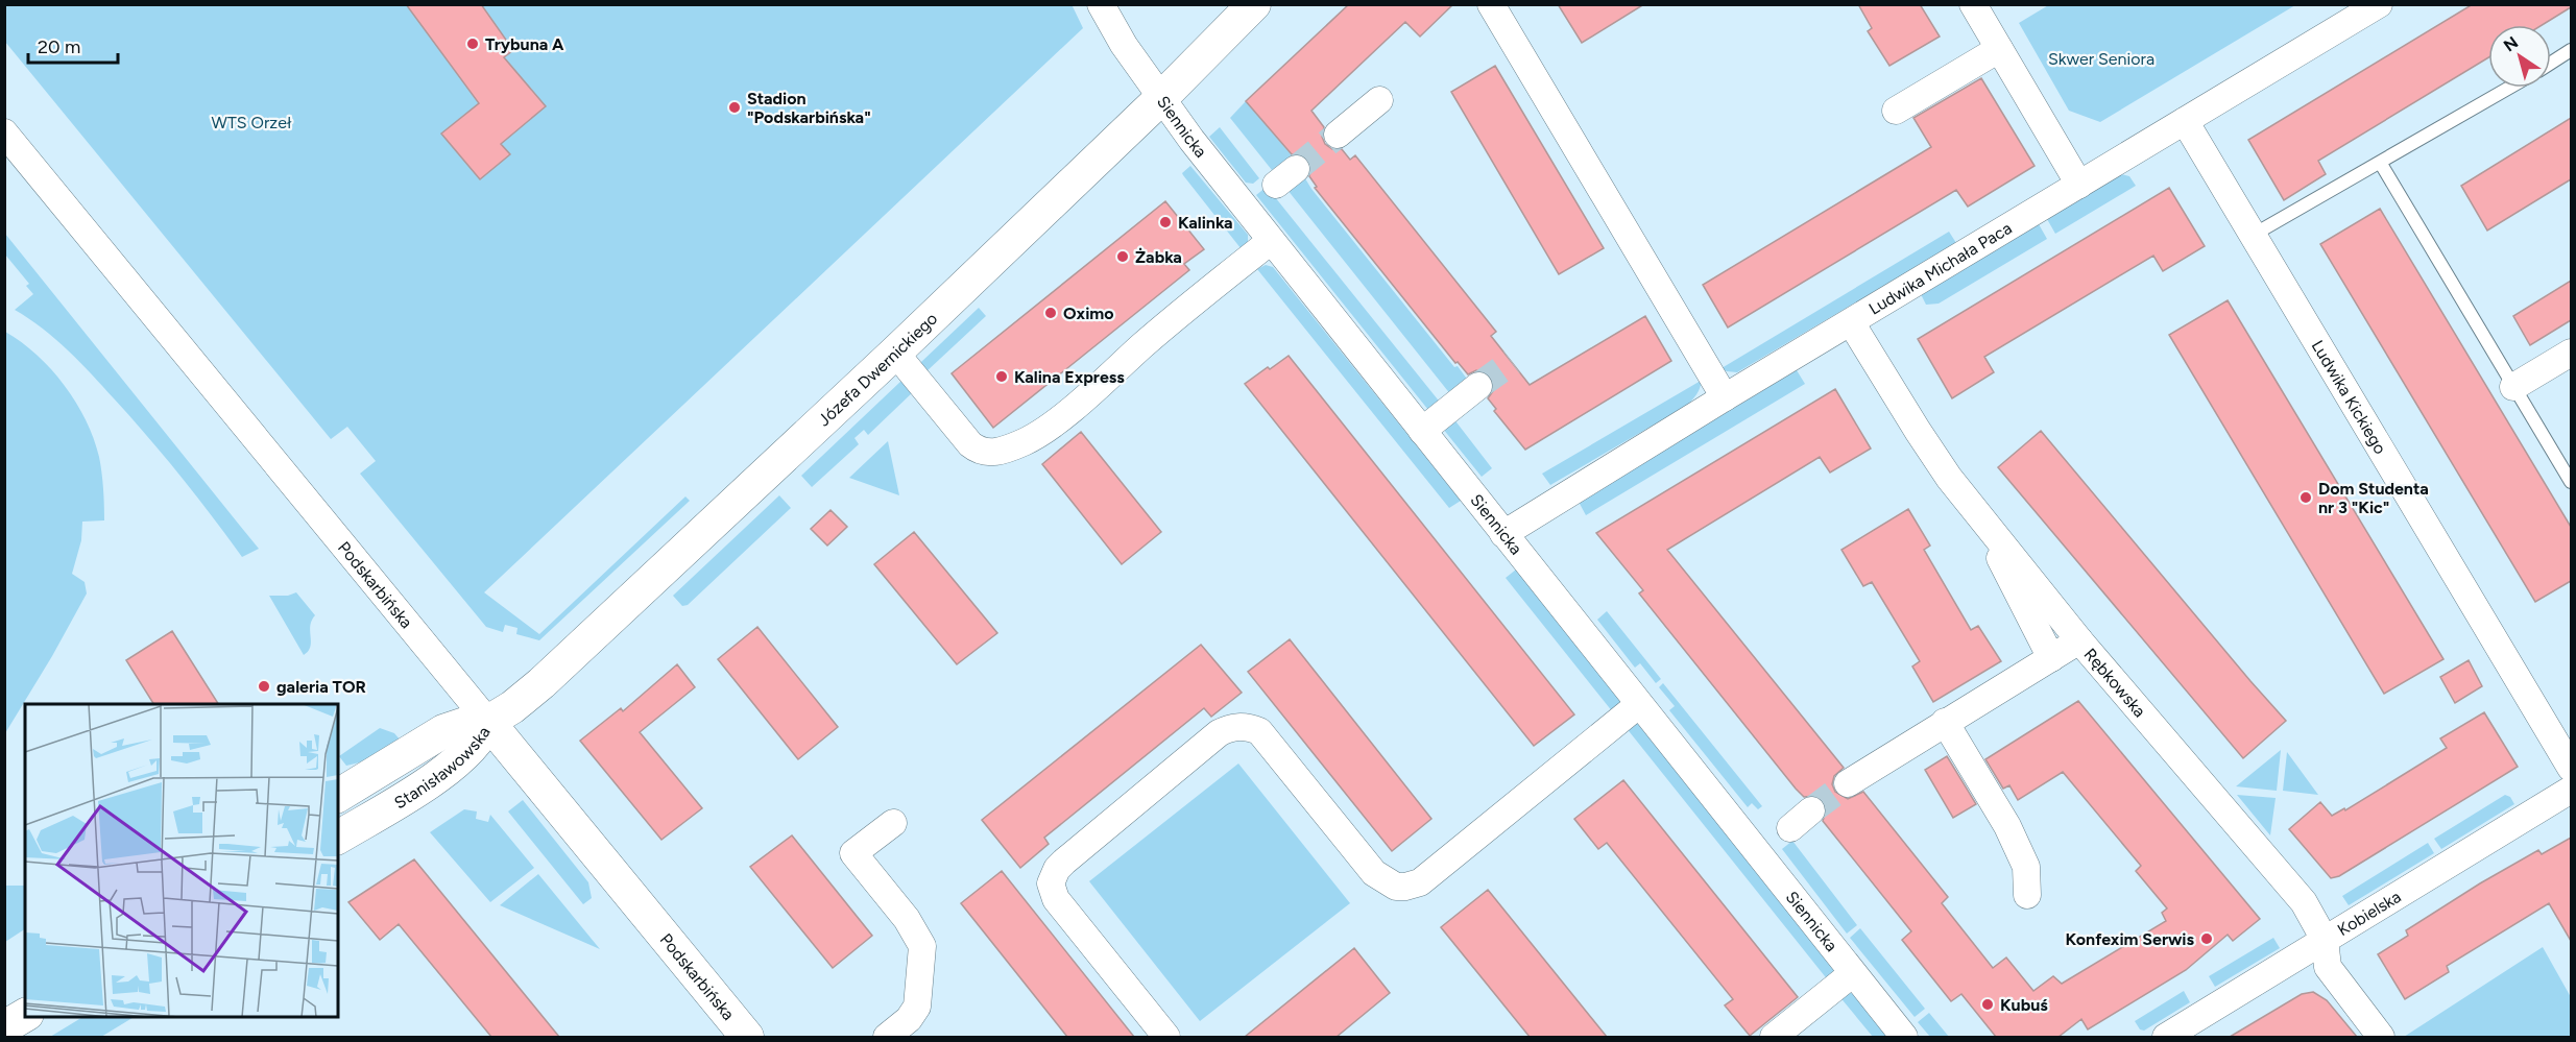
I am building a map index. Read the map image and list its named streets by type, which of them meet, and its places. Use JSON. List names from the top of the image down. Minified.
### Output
{"streets":{"street":["Siennicka","Ludwika Michała Paca","Józefa Dwernickiego","Ludwika Kickiego","Podskarbińska","Rębkowska","Stanisławowska","Kobielska"]},"crossings":[["Siennicka","Ludwika Michała Paca"],["Siennicka","Józefa Dwernickiego"],["Ludwika Michała Paca","Ludwika Kickiego"],["Ludwika Michała Paca","Rębkowska"],["Józefa Dwernickiego","Podskarbińska"],["Józefa Dwernickiego","Stanisławowska"],["Podskarbińska","Stanisławowska"],["Rębkowska","Kobielska"]],"parks":["Skwer Seniora","WTS Orzeł"],"places":["Trybuna A","Stadion \"Podskarbińska\"","Kalinka","Żabka","Oximo","Kalina Express","Dom Studenta nr 3 \"Kic\"","galeria TOR","Konfexim Serwis","Kubuś"],"scale_bar":"20 m","north":"top left"}
